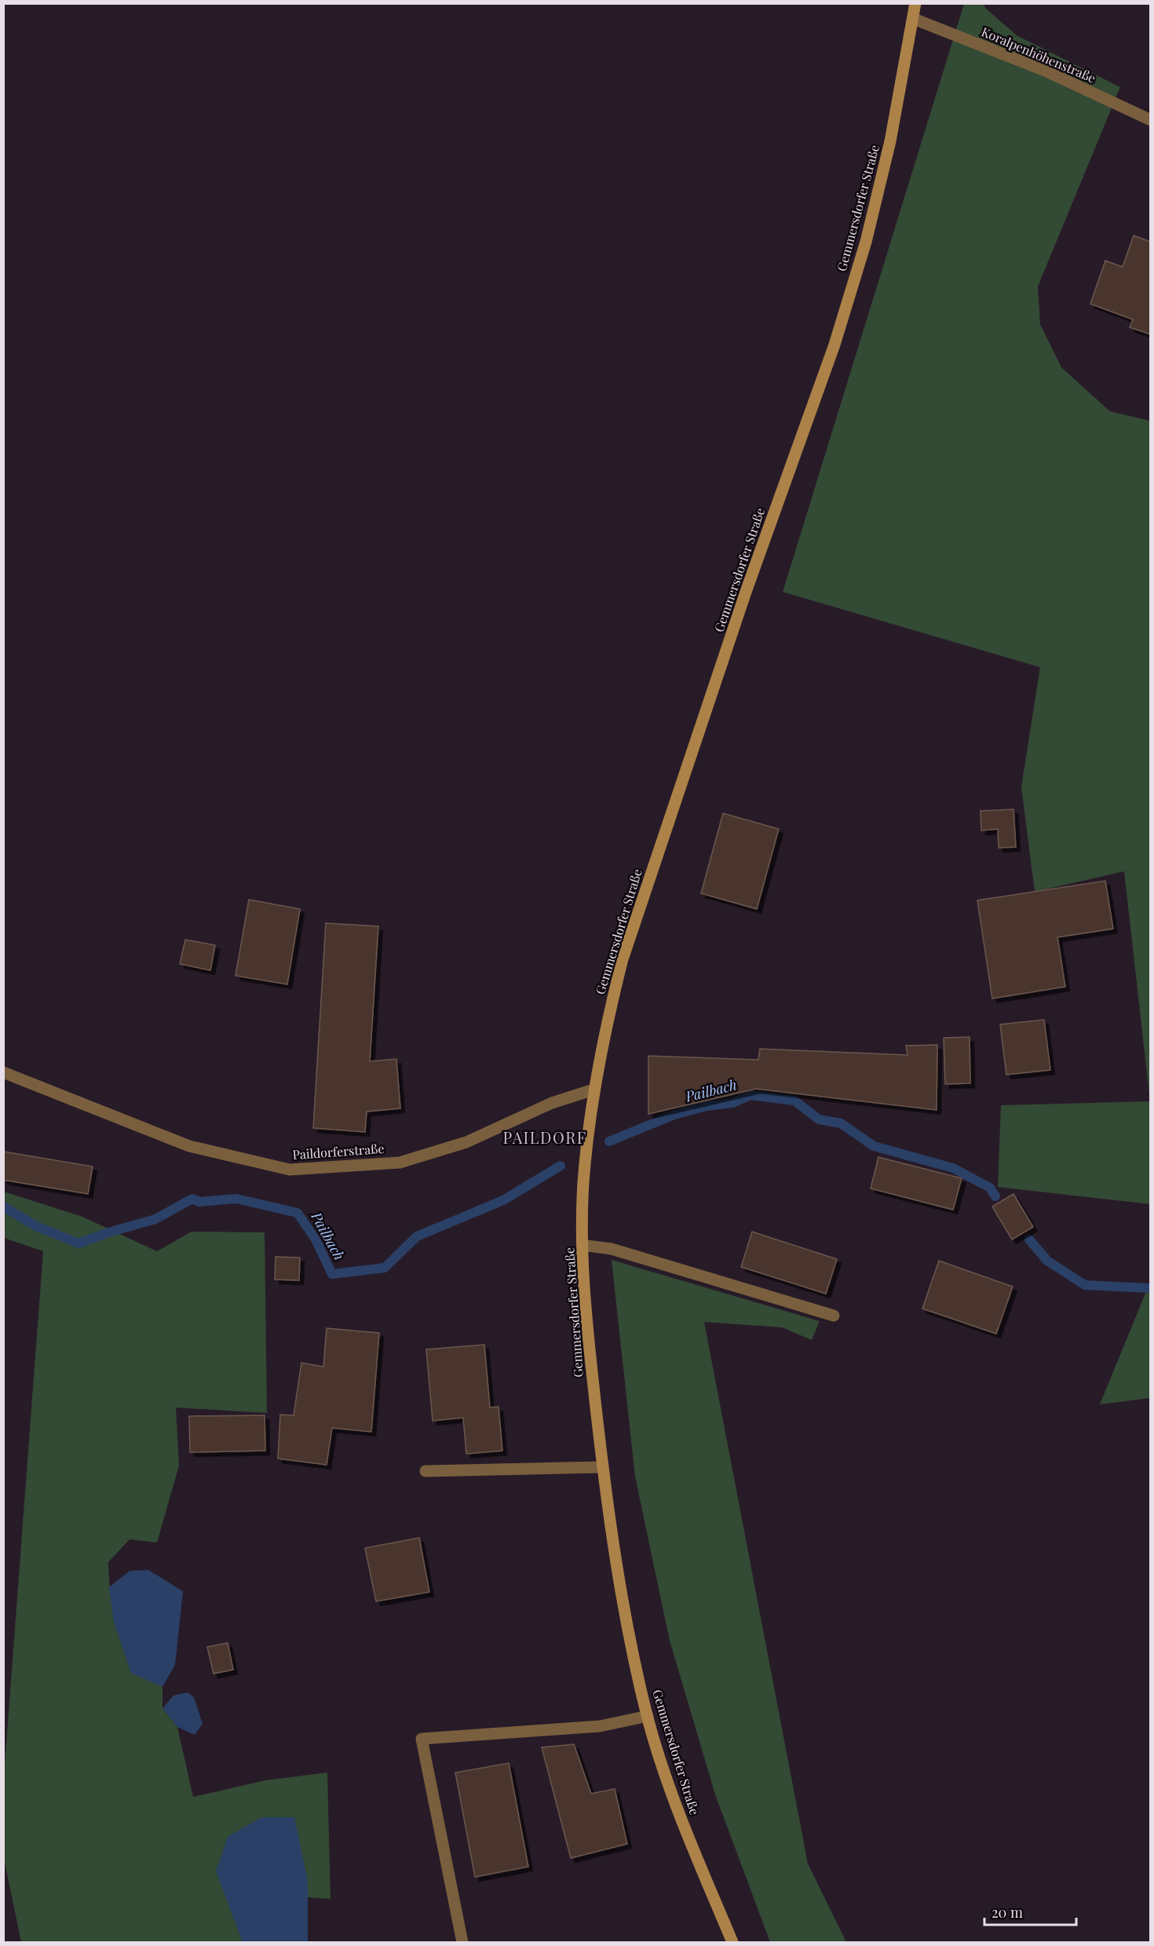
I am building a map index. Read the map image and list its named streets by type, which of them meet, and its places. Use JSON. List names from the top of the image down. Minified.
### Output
{"streets":{"main road":["Gemmersdorfer Straße"],"street":["Koralpenhöhenstraße","Paildorferstraße"]},"crossings":[["Koralpenhöhenstraße","Gemmersdorfer Straße"],["Gemmersdorfer Straße","Paildorferstraße"]],"districts":["PAILDORF"],"water":["Pailbach"],"scale_bar":"20 m"}
